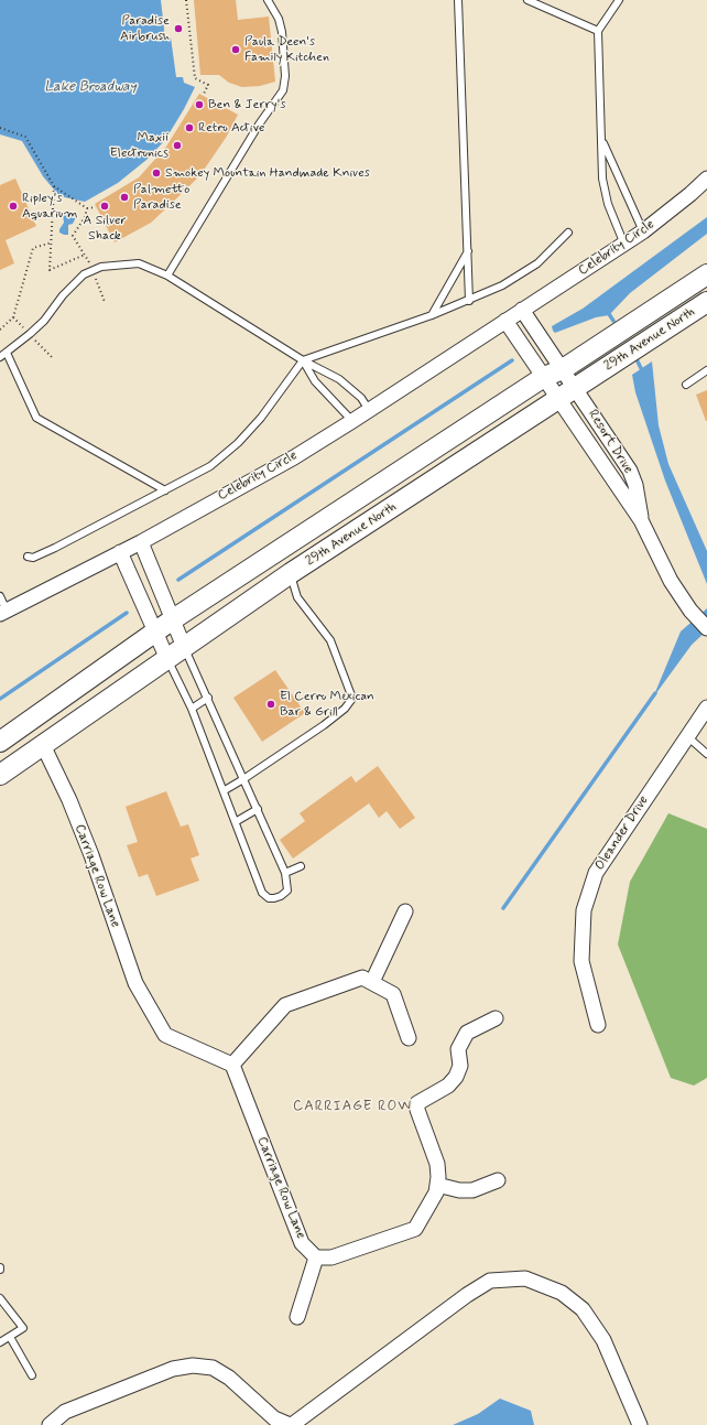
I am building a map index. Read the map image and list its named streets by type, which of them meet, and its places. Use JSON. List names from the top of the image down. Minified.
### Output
{"streets":{"main road":["29th Avenue North"],"street":["Celebrity Circle","Resort Drive","Oleander Drive","Carriage Row Lane"]},"crossings":[["29th Avenue North","Resort Drive"],["29th Avenue North","Carriage Row Lane"]],"districts":["CARRIAGE ROW"],"water":["Lake Broadway"],"places":["Paradise Airbrush","Paula Deen's Family Kitchen","Ben & Jerry's","Retro Active","Maxii Electronics","Smokey Mountain Handmade Knives","Palmetto Paradise","Ripley's Aquarium","A Silver Shack","El Cerro Mexican Bar & Grill"]}
